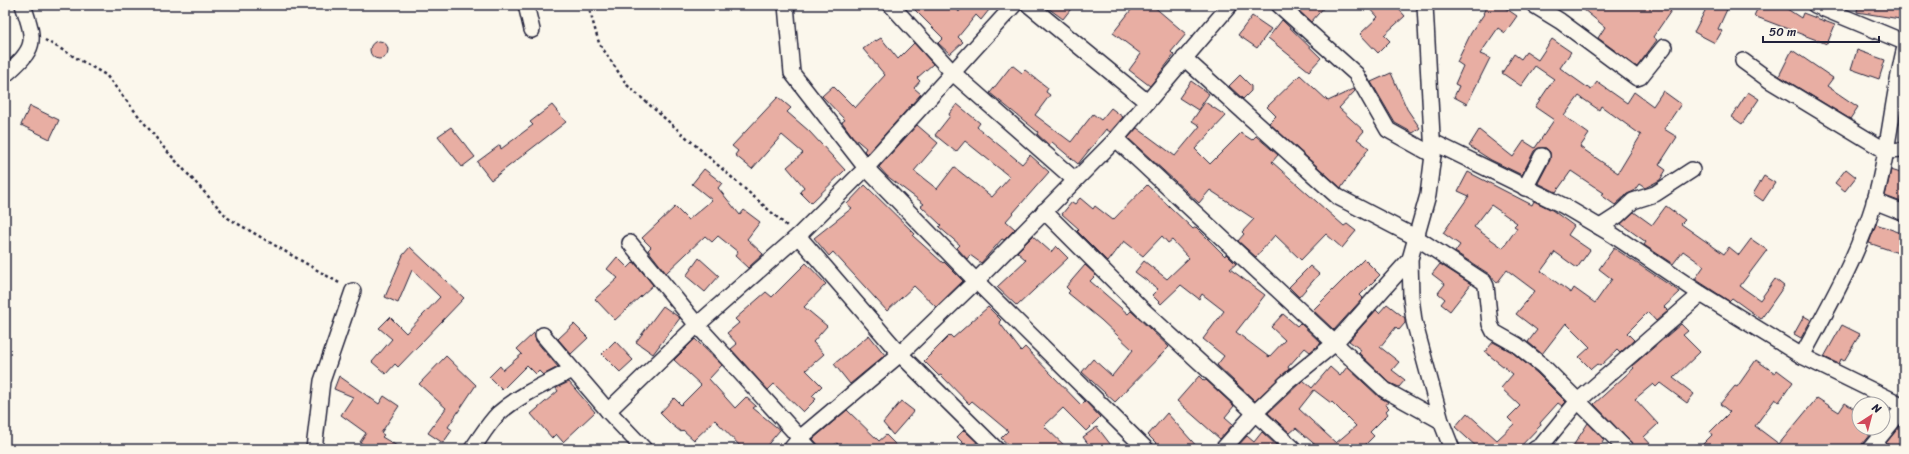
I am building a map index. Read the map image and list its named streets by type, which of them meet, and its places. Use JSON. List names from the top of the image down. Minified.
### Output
{"scale_bar":"50 m","north":"top right"}
